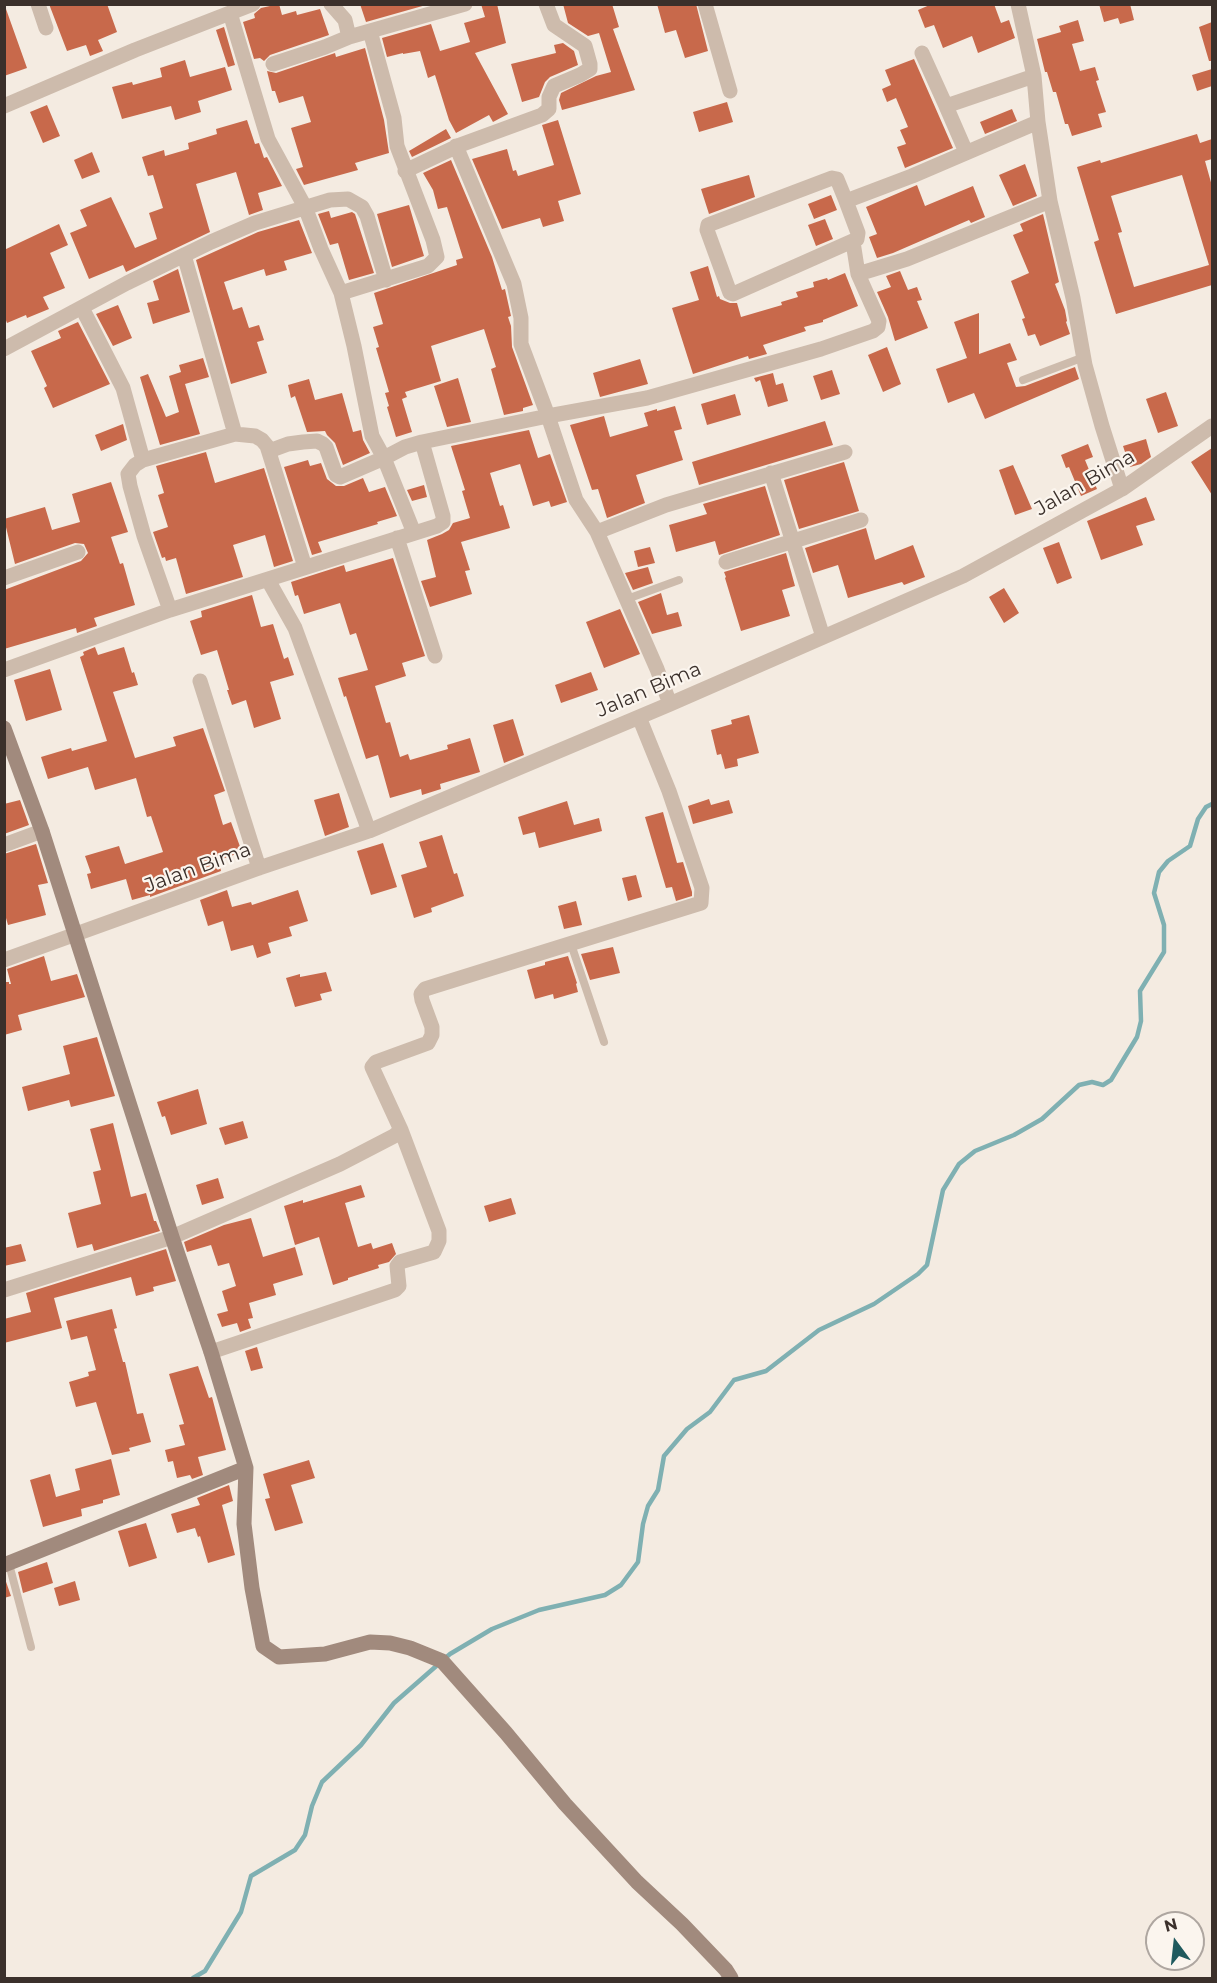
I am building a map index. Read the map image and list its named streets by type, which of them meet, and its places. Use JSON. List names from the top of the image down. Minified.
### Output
{"streets":{"street":["Jalan Bima"]},"north":"top"}
